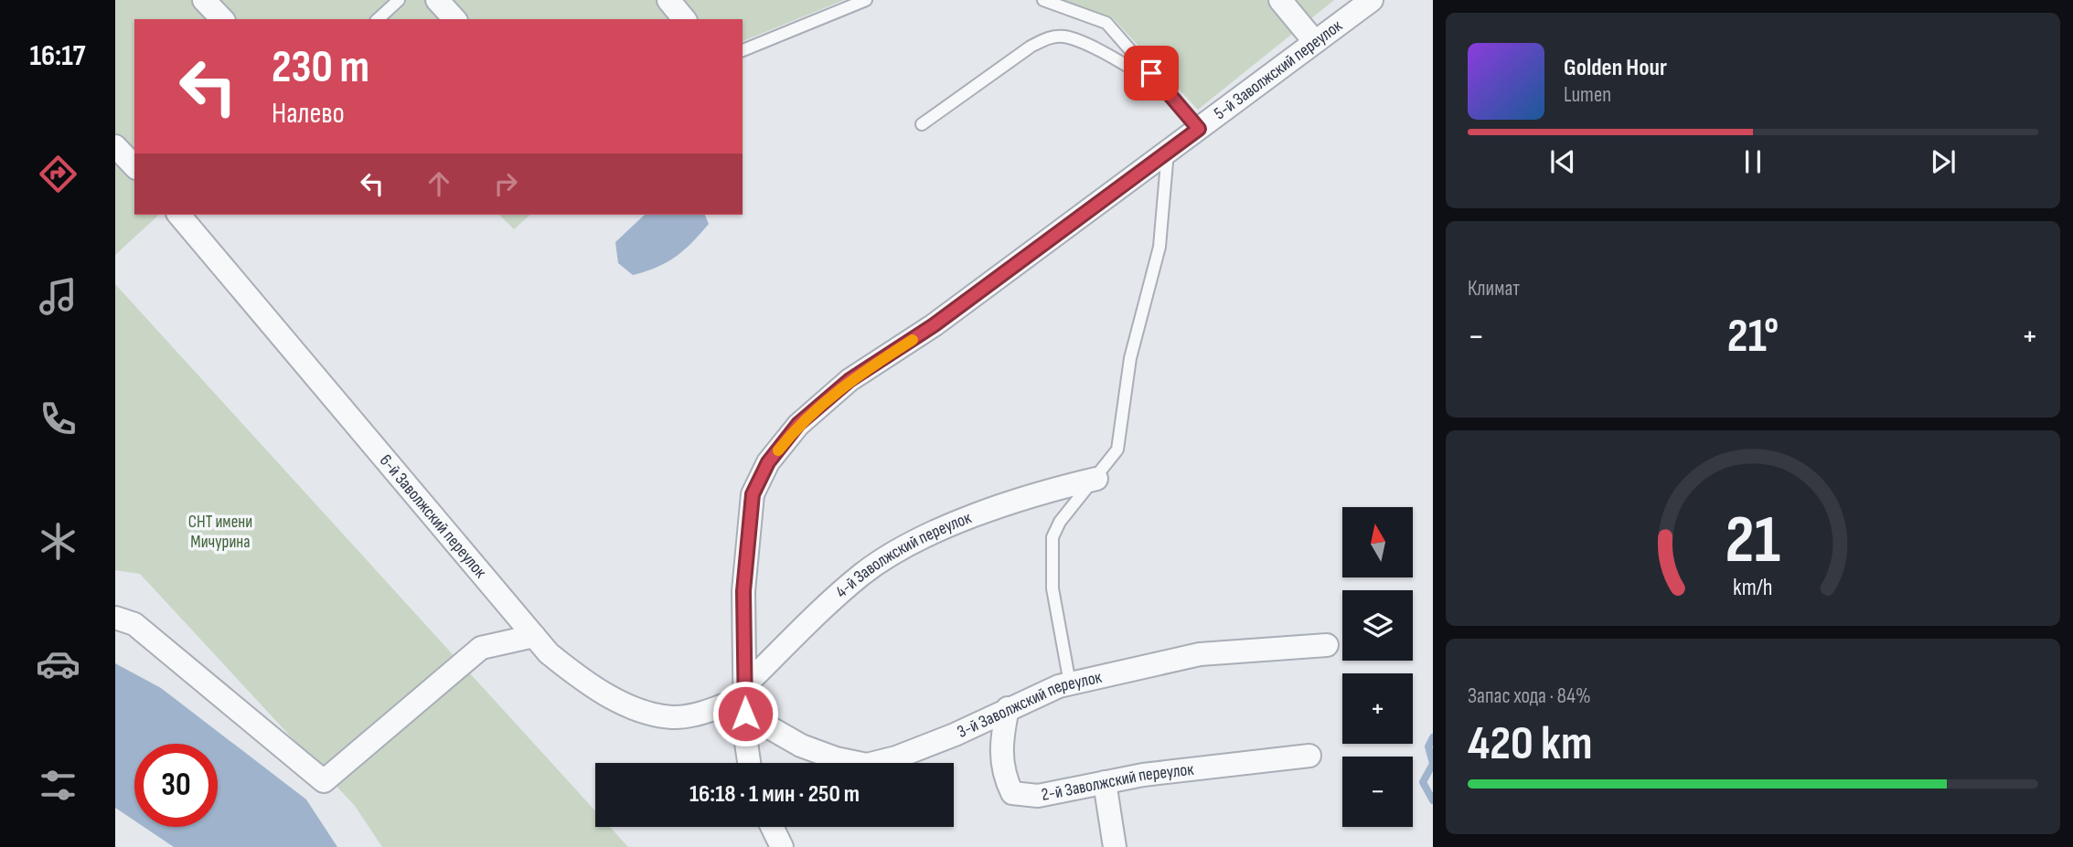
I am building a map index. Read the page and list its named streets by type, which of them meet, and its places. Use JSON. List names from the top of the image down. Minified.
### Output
{"streets":{"street":["5-й Заволжский переулок","6-й Заволжский переулок","4-й Заволжский переулок","3-й Заволжский переулок","2-й Заволжский переулок"]},"crossings":[["5-й Заволжский переулок","6-й Заволжский переулок"],["5-й Заволжский переулок","4-й Заволжский переулок"],["5-й Заволжский переулок","3-й Заволжский переулок"],["6-й Заволжский переулок","4-й Заволжский переулок"],["6-й Заволжский переулок","3-й Заволжский переулок"],["4-й Заволжский переулок","3-й Заволжский переулок"],["3-й Заволжский переулок","2-й Заволжский переулок"]],"parks":["СНТ имени Мичурина"],"north":"top","page":{"tabs":"16:17","turn":["230 m","Налево"],"song":["Golden Hour","Lumen"],"tile":["Климат",["Запас хода · 84%","420 km"]],"heat":["−","21°","+"],"map_buttons":["+","−"],"limit":"30","trip":"16:18 · 1 мин · 250 m","gauge":["21","km/h"]}}
